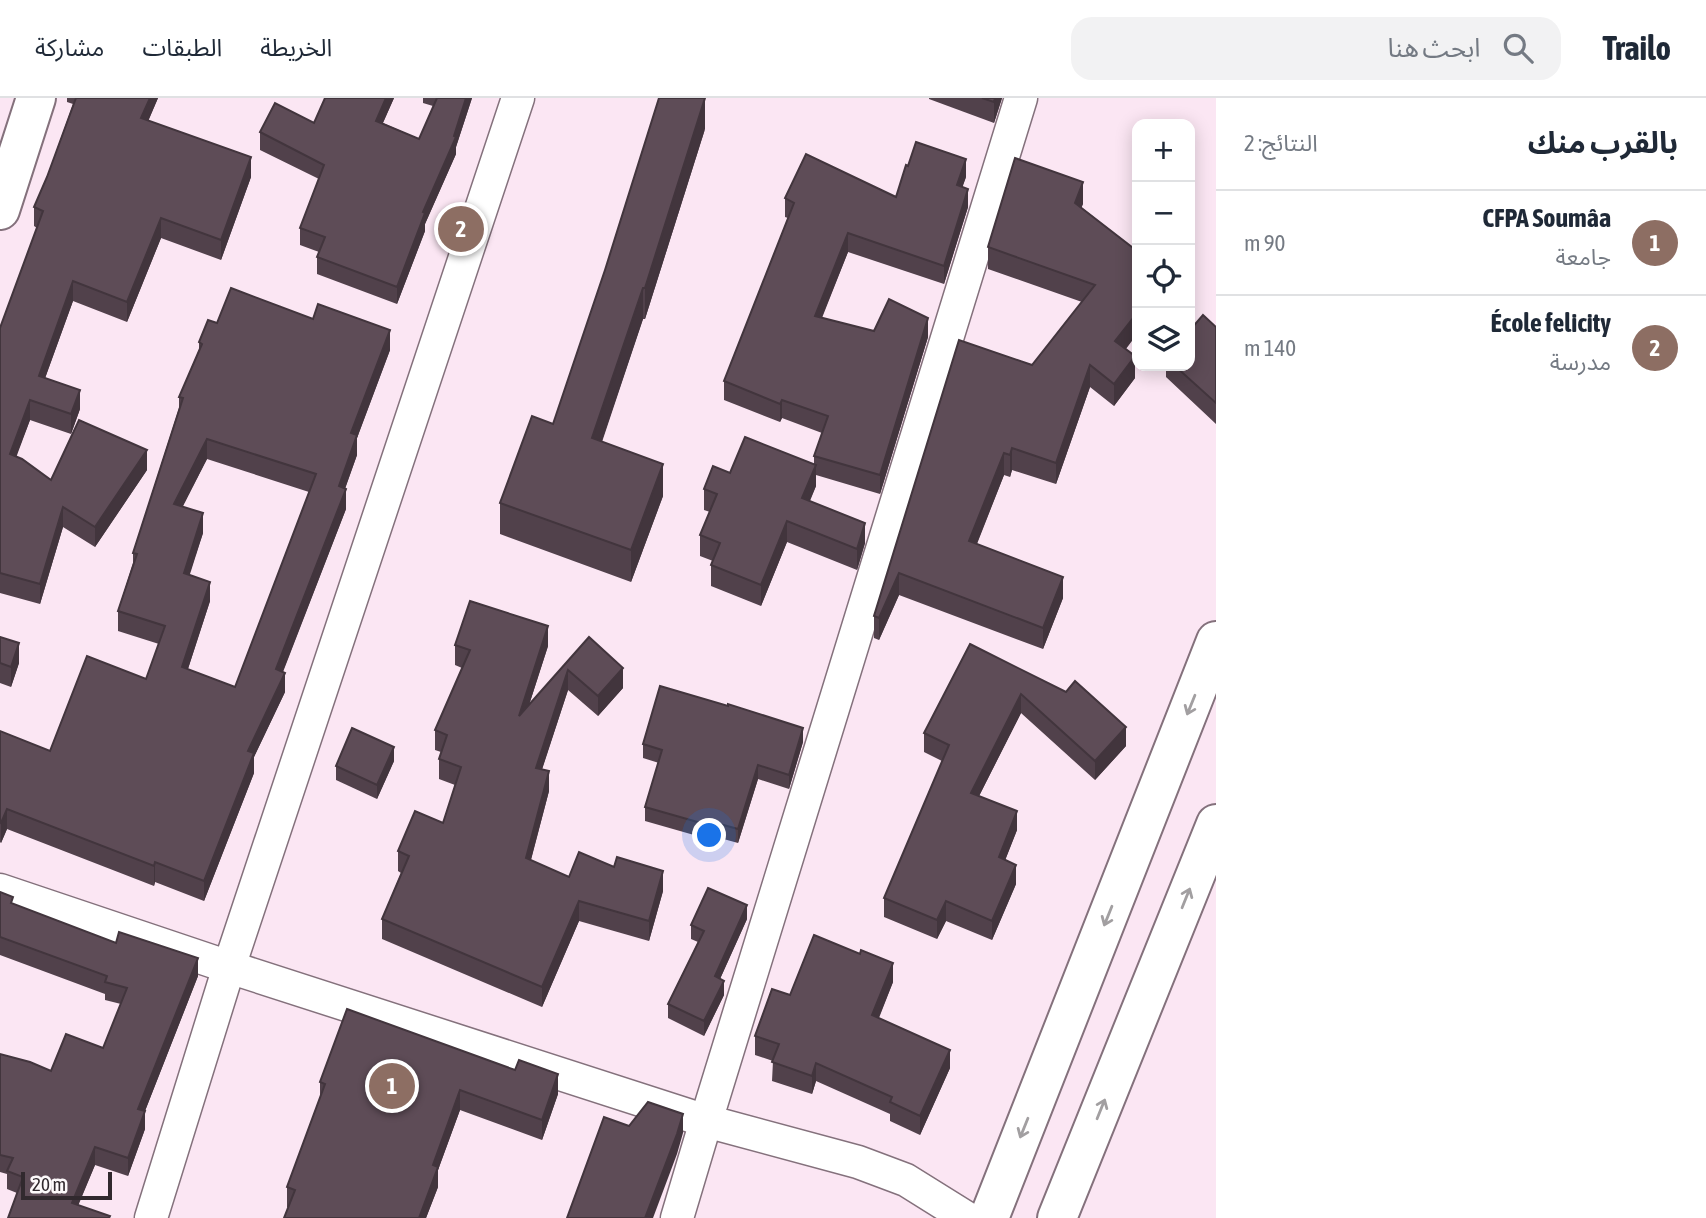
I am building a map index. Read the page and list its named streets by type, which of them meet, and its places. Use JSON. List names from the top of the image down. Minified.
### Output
{"scale_bar":"20 m","page":{"header":"Trailo","search":"ابحث هنا","nav":["الخريطة","الطبقات","مشاركة"],"heading":["بالقرب منك","النتائج: 2"],"map_buttons":["+","−"],"list":[{"mark":"1","name":"CFPA Soumâa","note":"جامعة","value":"90 m"},{"mark":"2","name":"École felicity","note":"مدرسة","value":"140 m"}],"pins":["2","1"],"scale":"20 m"}}
